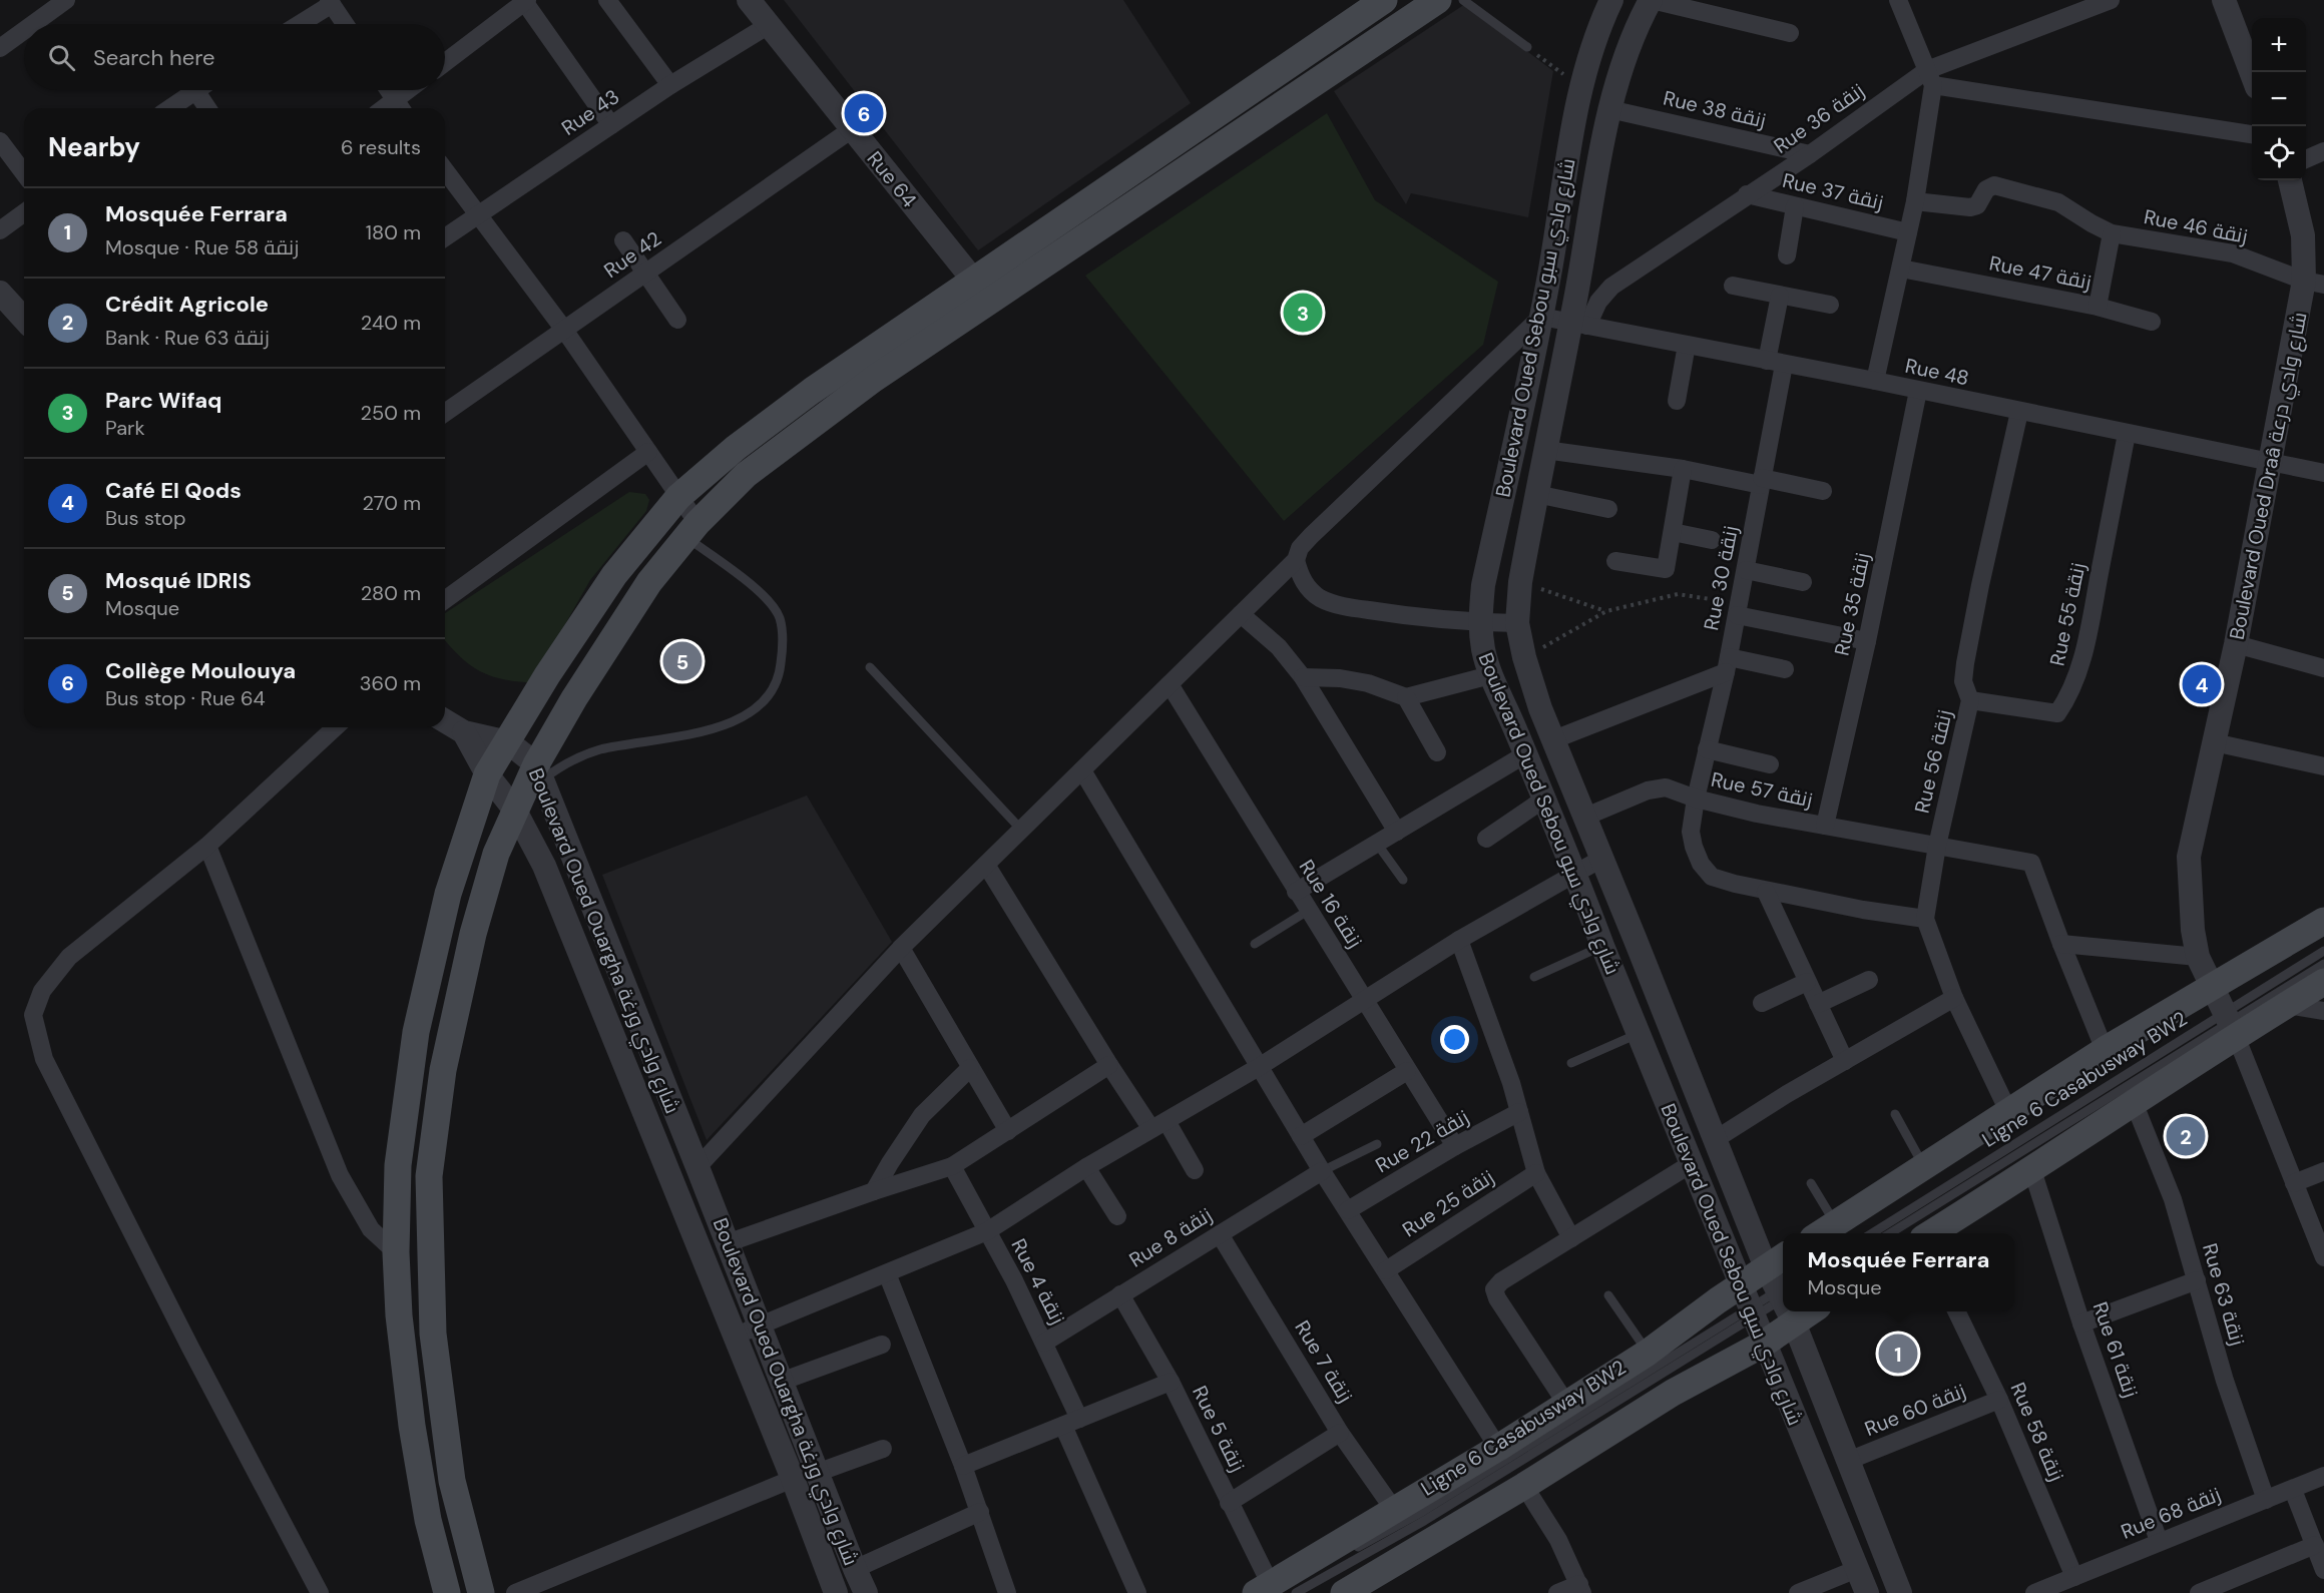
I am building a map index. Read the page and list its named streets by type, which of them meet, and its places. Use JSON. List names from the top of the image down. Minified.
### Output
{"streets":{"street":["Rue 38 زنقة","Rue 43","Rue 36 زنقة","Rue 64","Rue 37 زنقة","Rue 46 زنقة","Rue 42","Rue 47 زنقة","Boulevard Oued Sebou شارع وادي سبو","Rue 48","Boulevard Oued Draâ شارع وادي درعة","Rue 30 زنقة","Rue 35 زنقة","Rue 55 زنقة","Rue 56 زنقة","Rue 57 زنقة","Rue 16 زنقة","Boulevard Oued Ouargha شارع وادي ورغة","Rue 22 زنقة","Rue 25 زنقة","Rue 8 زنقة","Rue 4 زنقة","Rue 63 زنقة","Rue 61 زنقة","Rue 7 زنقة","Rue 60 زنقة","Rue 5 زنقة","Rue 58 زنقة","Rue 68 زنقة"],"lane":["Ligne 6 Casabusway BW2"]},"crossings":[["Rue 38 زنقة","Rue 36 زنقة"],["Rue 38 زنقة","Boulevard Oued Sebou شارع وادي سبو"],["Rue 43","Rue 64"],["Rue 36 زنقة","Rue 37 زنقة"],["Rue 36 زنقة","Boulevard Oued Sebou شارع وادي سبو"],["Rue 36 زنقة","Rue 48"],["Rue 64","Rue 42"],["Rue 46 زنقة","Rue 47 زنقة"],["Rue 46 زنقة","Boulevard Oued Draâ شارع وادي درعة"],["Boulevard Oued Sebou شارع وادي سبو","Rue 48"],["Boulevard Oued Sebou شارع وادي سبو","Rue 57 زنقة"],["Boulevard Oued Sebou شارع وادي سبو","Ligne 6 Casabusway BW2"],["Boulevard Oued Sebou شارع وادي سبو","Rue 60 زنقة"],["Rue 48","Boulevard Oued Draâ شارع وادي درعة"],["Rue 48","Rue 30 زنقة"],["Rue 48","Rue 35 زنقة"],["Rue 48","Rue 55 زنقة"],["Rue 48","Rue 56 زنقة"],["Boulevard Oued Draâ شارع وادي درعة","Ligne 6 Casabusway BW2"],["Rue 30 زنقة","Rue 56 زنقة"],["Rue 30 زنقة","Rue 57 زنقة"],["Rue 35 زنقة","Rue 57 زنقة"],["Rue 55 زنقة","Rue 56 زنقة"],["Rue 56 زنقة","Rue 57 زنقة"],["Rue 16 زنقة","Rue 22 زنقة"],["Ligne 6 Casabusway BW2","Rue 5 زنقة"],["Rue 8 زنقة","Rue 4 زنقة"],["Rue 8 زنقة","Rue 7 زنقة"],["Rue 8 زنقة","Rue 5 زنقة"],["Rue 63 زنقة","Rue 68 زنقة"],["Rue 61 زنقة","Rue 68 زنقة"],["Rue 60 زنقة","Rue 58 زنقة"],["Rue 58 زنقة","Rue 68 زنقة"]],"page":{"map_buttons":["+","−"],"search":"Search here","pins":["6","3","5","4","2","1"],"heading":["Nearby","6 results"],"list":[{"mark":"1","name":"Mosquée Ferrara","note":"Mosque · Rue 58 زنقة","value":"180 m"},{"mark":"2","name":"Crédit Agricole","note":"Bank · Rue 63 زنقة","value":"240 m"},{"mark":"3","name":"Parc Wifaq","note":"Park","value":"250 m"},{"mark":"4","name":"Café El Qods","note":"Bus stop","value":"270 m"},{"mark":"5","name":"Mosqué IDRIS","note":"Mosque","value":"280 m"},{"mark":"6","name":"Collège Moulouya","note":"Bus stop · Rue 64","value":"360 m"}],"popup":["Mosquée Ferrara","Mosque"]}}
